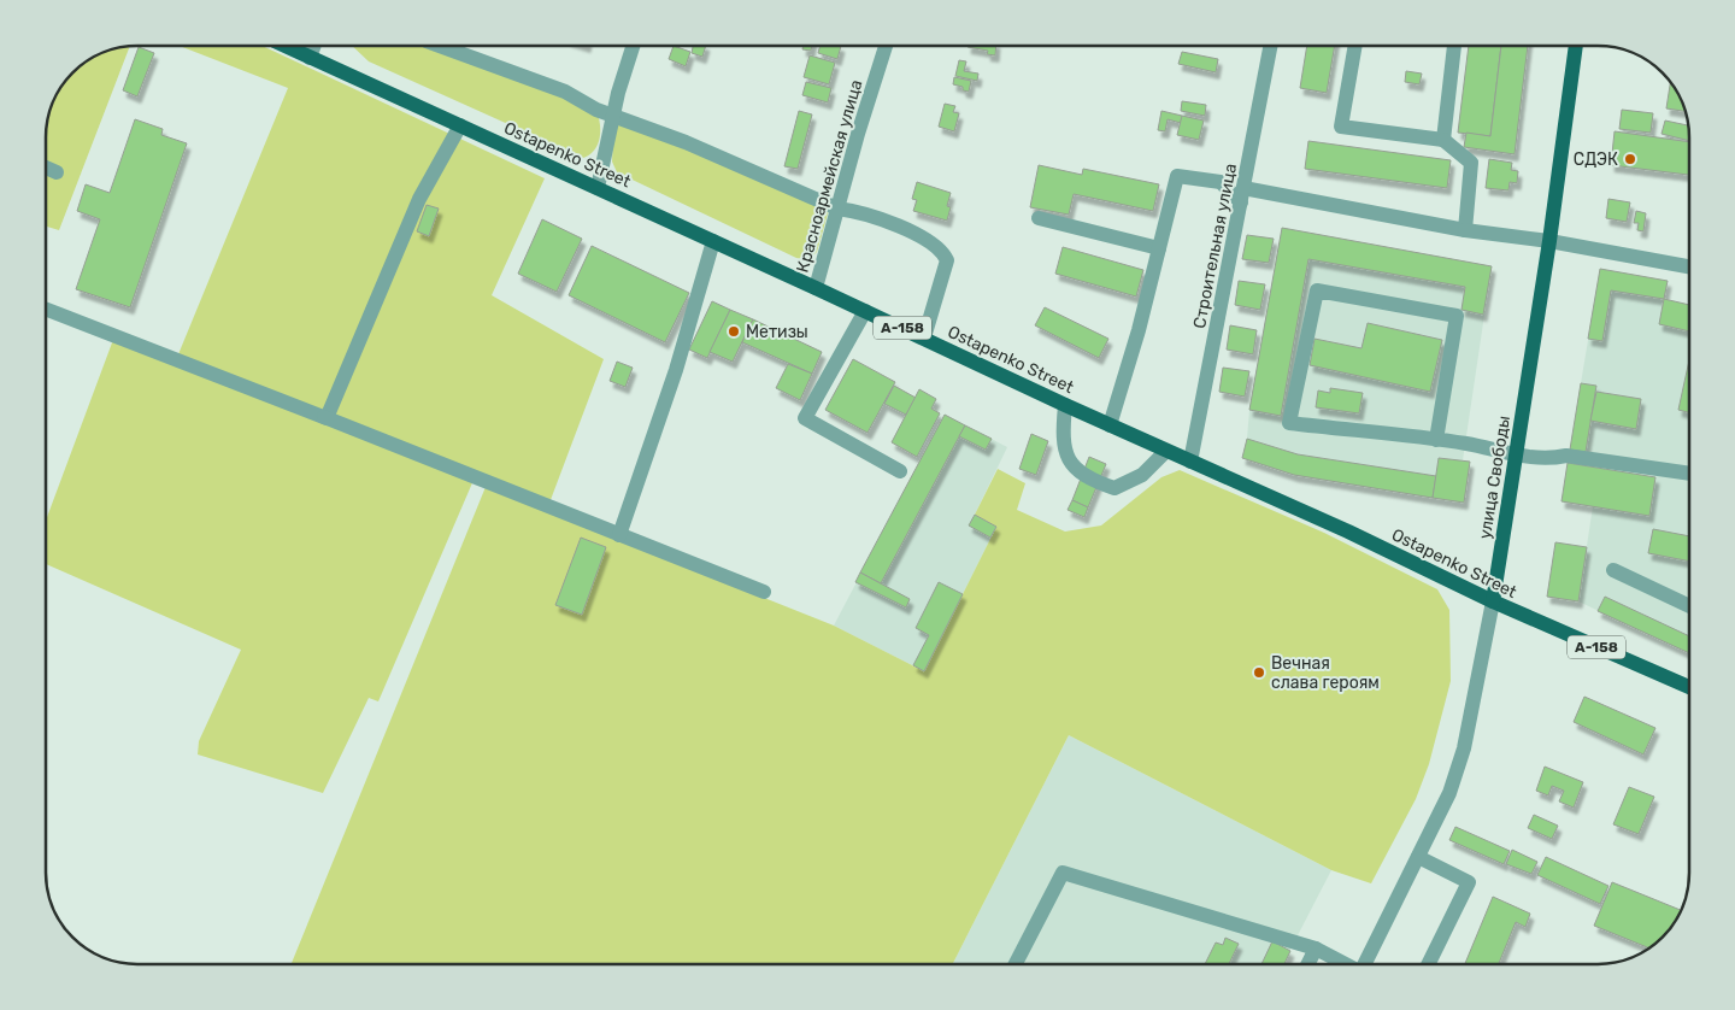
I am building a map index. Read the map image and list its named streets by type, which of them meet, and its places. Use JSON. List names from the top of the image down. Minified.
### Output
{"streets":{"main road":["Ostapenko Street","А-158","улица Свободы"],"street":["Красноармейская улица","Строительная улица"]},"crossings":[["Ostapenko Street","Красноармейская улица"],["Ostapenko Street","Строительная улица"],["Ostapenko Street","улица Свободы"]],"places":["СДЭК","Метизы","Вечная слава героям"]}
